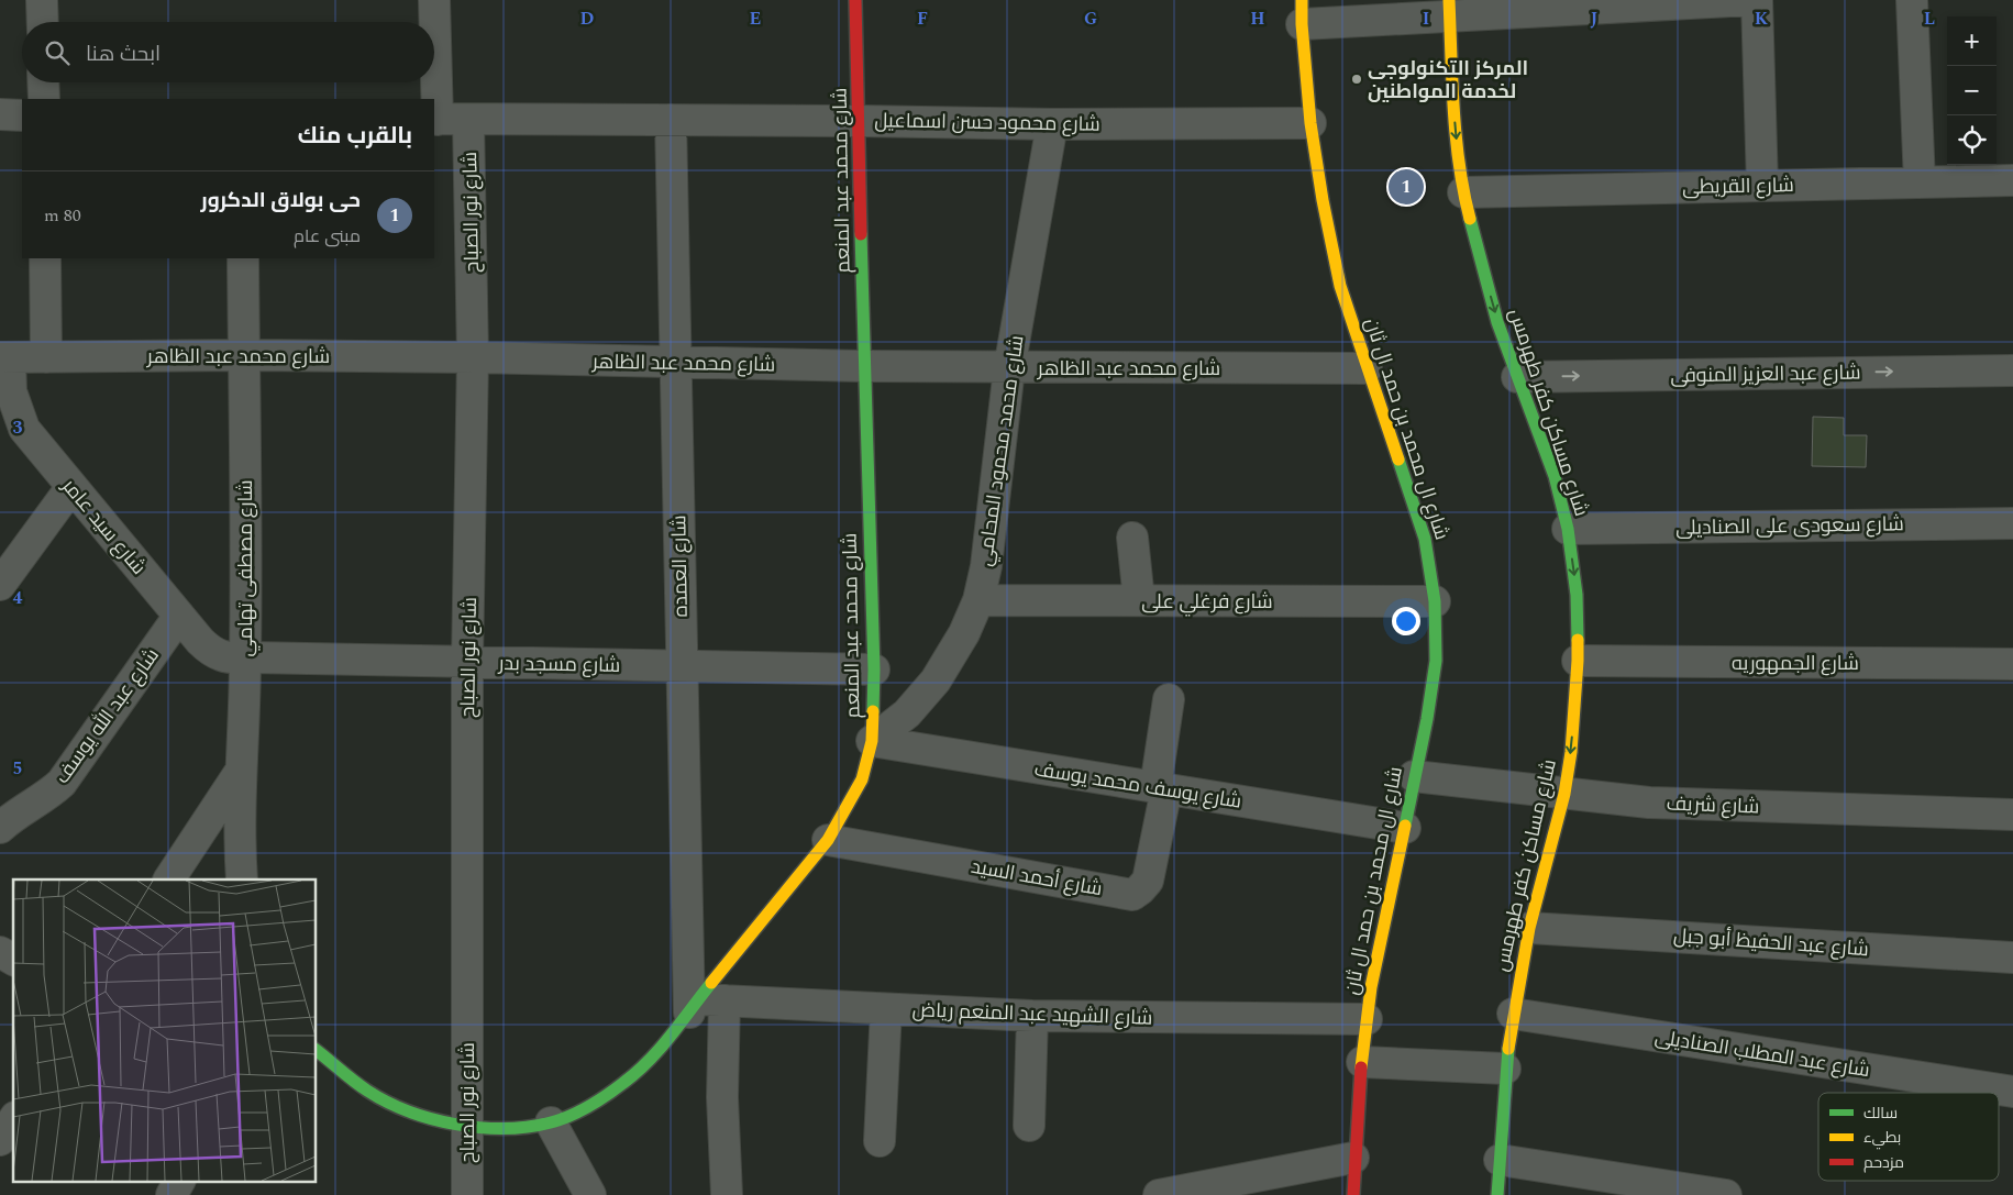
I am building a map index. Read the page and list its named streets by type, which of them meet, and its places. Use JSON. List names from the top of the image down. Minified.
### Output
{"streets":{"street":["شارع محمود حسن اسماعيل","شارع محمد عبد المنعم","شارع القريطى","شارع نور الصباح","شارع محمد عبد الظاهر","شارع عبد العزيز المنوفى","شارع مساكن كفر طهرمس","شارع ال محمد بن حمد ال ثان","شارع محمد محمود المحامي","شارع سعودى على الصناديلى","شارع سيد عامر","شارع العمده","شارع مصطفى تهامي","شارع فرغلي على","شارع الجمهوريه","شارع مسجد بدر","شارع عبد الله يوسف","شارع يوسف محمد يوسف","شارع شريف","شارع أحمد السيد","شارع عبد الحفيظ أبو جبل","شارع الشهيد عبد المنعم رياض","شارع عبد المطلب الصناديلى"]},"crossings":[["شارع محمود حسن اسماعيل","شارع محمد عبد المنعم"],["شارع محمود حسن اسماعيل","شارع نور الصباح"],["شارع محمود حسن اسماعيل","شارع ال محمد بن حمد ال ثان"],["شارع محمود حسن اسماعيل","شارع محمد محمود المحامي"],["شارع محمود حسن اسماعيل","شارع العمده"],["شارع محمد عبد المنعم","شارع محمد عبد الظاهر"],["شارع محمد عبد المنعم","شارع محمد محمود المحامي"],["شارع محمد عبد المنعم","شارع العمده"],["شارع محمد عبد المنعم","شارع مسجد بدر"],["شارع محمد عبد المنعم","شارع يوسف محمد يوسف"],["شارع محمد عبد المنعم","شارع أحمد السيد"],["شارع محمد عبد المنعم","شارع الشهيد عبد المنعم رياض"],["شارع القريطى","شارع مساكن كفر طهرمس"],["شارع نور الصباح","شارع محمد عبد الظاهر"],["شارع نور الصباح","شارع مسجد بدر"],["شارع محمد عبد الظاهر","شارع ال محمد بن حمد ال ثان"],["شارع محمد عبد الظاهر","شارع محمد محمود المحامي"],["شارع محمد عبد الظاهر","شارع سيد عامر"],["شارع محمد عبد الظاهر","شارع العمده"],["شارع محمد عبد الظاهر","شارع مصطفى تهامي"],["شارع عبد العزيز المنوفى","شارع مساكن كفر طهرمس"],["شارع مساكن كفر طهرمس","شارع سعودى على الصناديلى"],["شارع مساكن كفر طهرمس","شارع الجمهوريه"],["شارع مساكن كفر طهرمس","شارع شريف"],["شارع مساكن كفر طهرمس","شارع عبد الحفيظ أبو جبل"],["شارع مساكن كفر طهرمس","شارع عبد المطلب الصناديلى"],["شارع ال محمد بن حمد ال ثان","شارع فرغلي على"],["شارع ال محمد بن حمد ال ثان","شارع يوسف محمد يوسف"],["شارع ال محمد بن حمد ال ثان","شارع شريف"],["شارع ال محمد بن حمد ال ثان","شارع الشهيد عبد المنعم رياض"],["شارع محمد محمود المحامي","شارع فرغلي على"],["شارع محمد محمود المحامي","شارع يوسف محمد يوسف"],["شارع سيد عامر","شارع مصطفى تهامي"],["شارع سيد عامر","شارع مسجد بدر"],["شارع سيد عامر","شارع عبد الله يوسف"],["شارع العمده","شارع مسجد بدر"],["شارع العمده","شارع الشهيد عبد المنعم رياض"],["شارع مصطفى تهامي","شارع مسجد بدر"],["شارع يوسف محمد يوسف","شارع أحمد السيد"]],"one_way":["شارع عبد العزيز المنوفى","شارع مساكن كفر طهرمس"],"places":["المركز التكنولوجى لخدمة المواطنين"],"legend":["سالك","بطيء","مزدحم"],"page":{"map_buttons":["+","−"],"search":"ابحث هنا","heading":"بالقرب منك","pins":"1","list":[{"mark":"1","name":"حى بولاق الدكرور","note":"مبنى عام","value":"80 m"}]},"grid":{"columns":["D","E","F","G","H","I","J","K","L"],"rows":["3","4","5"]}}
